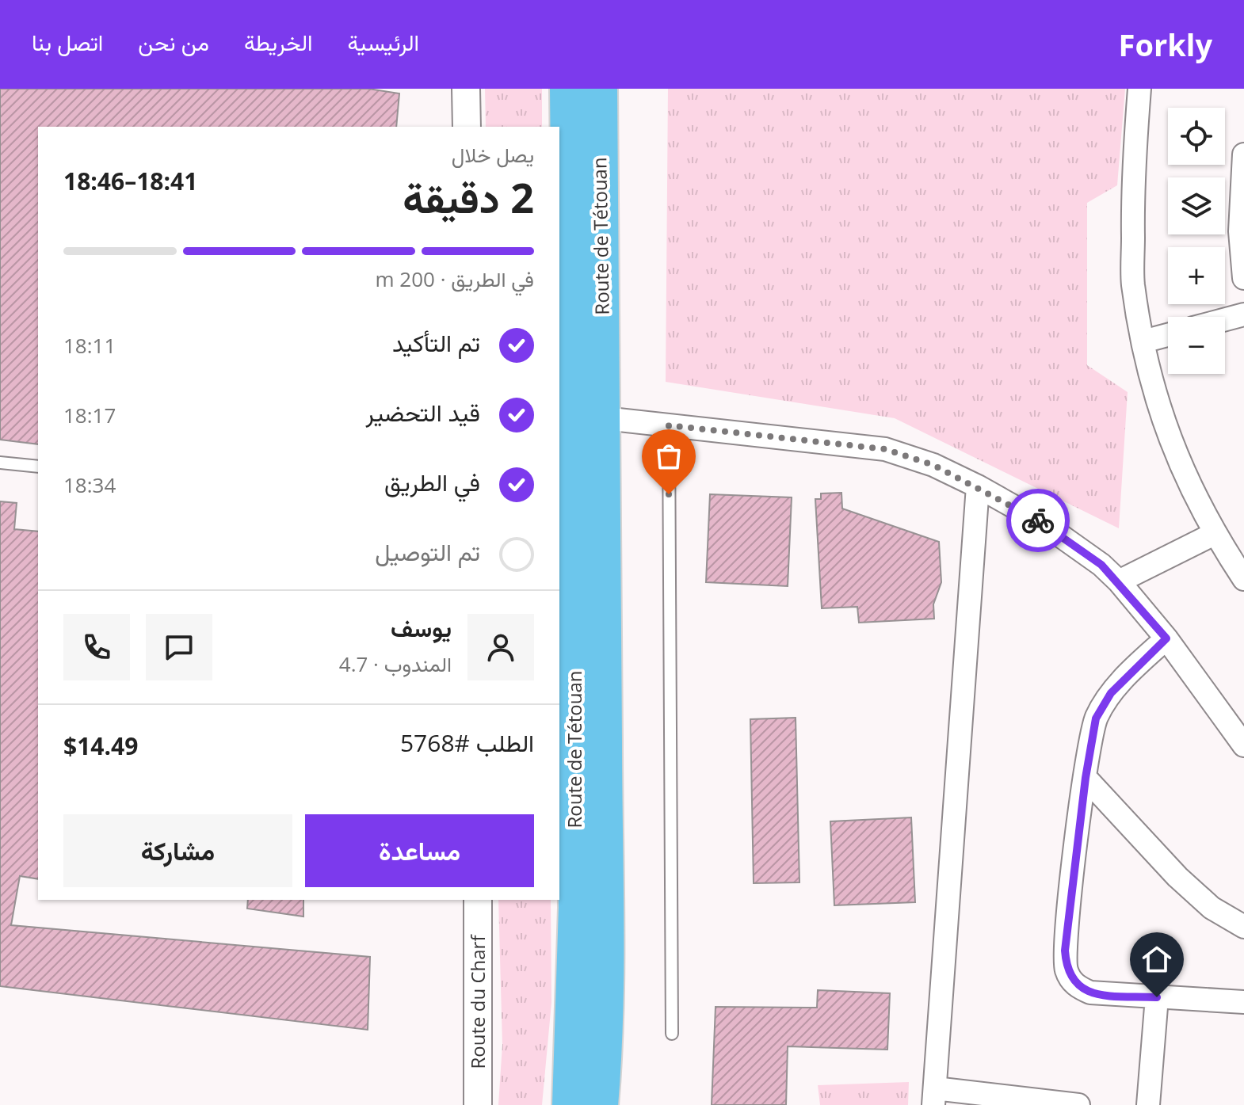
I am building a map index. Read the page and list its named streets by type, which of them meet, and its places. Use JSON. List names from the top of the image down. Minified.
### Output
{"streets":{"highway":["Route de Tétouan"],"street":["Route du Charf"]},"page":{"header":"Forkly","nav":["الرئيسية","الخريطة","من نحن","اتصل بنا"],"map_buttons":["+","−"],"heading":["2 دقيقة","يصل خلال","18:41–18:46"],"panel":["يوسف","المندوب · 4.7","الطلب #5768","$14.49"],"bar":"في الطريق · 200 m","list":[["تم التأكيد","18:11"],["قيد التحضير","18:17"],["في الطريق","18:34"],"تم التوصيل"],"buttons":["مساعدة","مشاركة"]}}
